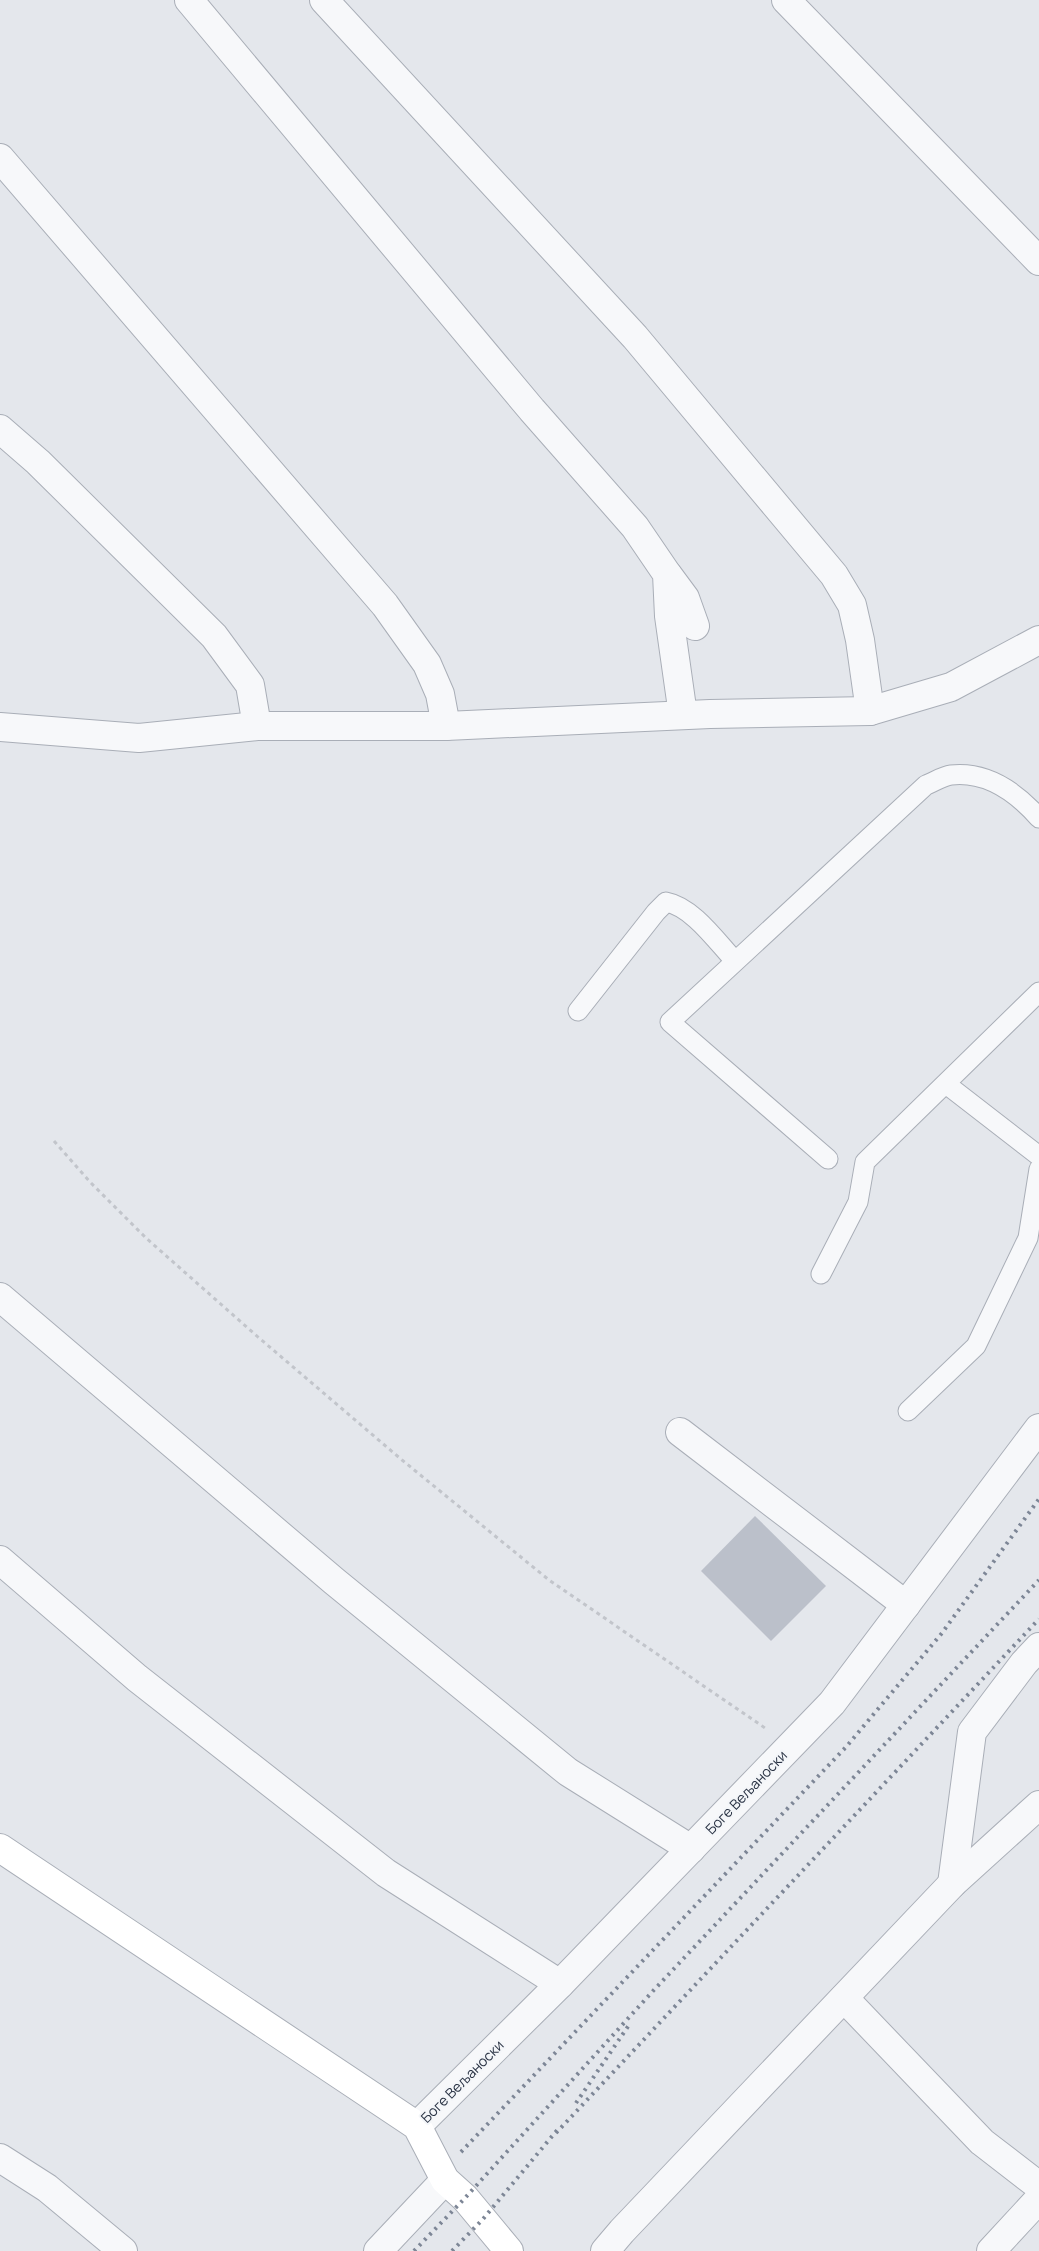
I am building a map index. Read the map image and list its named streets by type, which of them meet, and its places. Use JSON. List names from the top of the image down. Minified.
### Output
{"streets":{"street":["Боге Вељаноски"]}}
